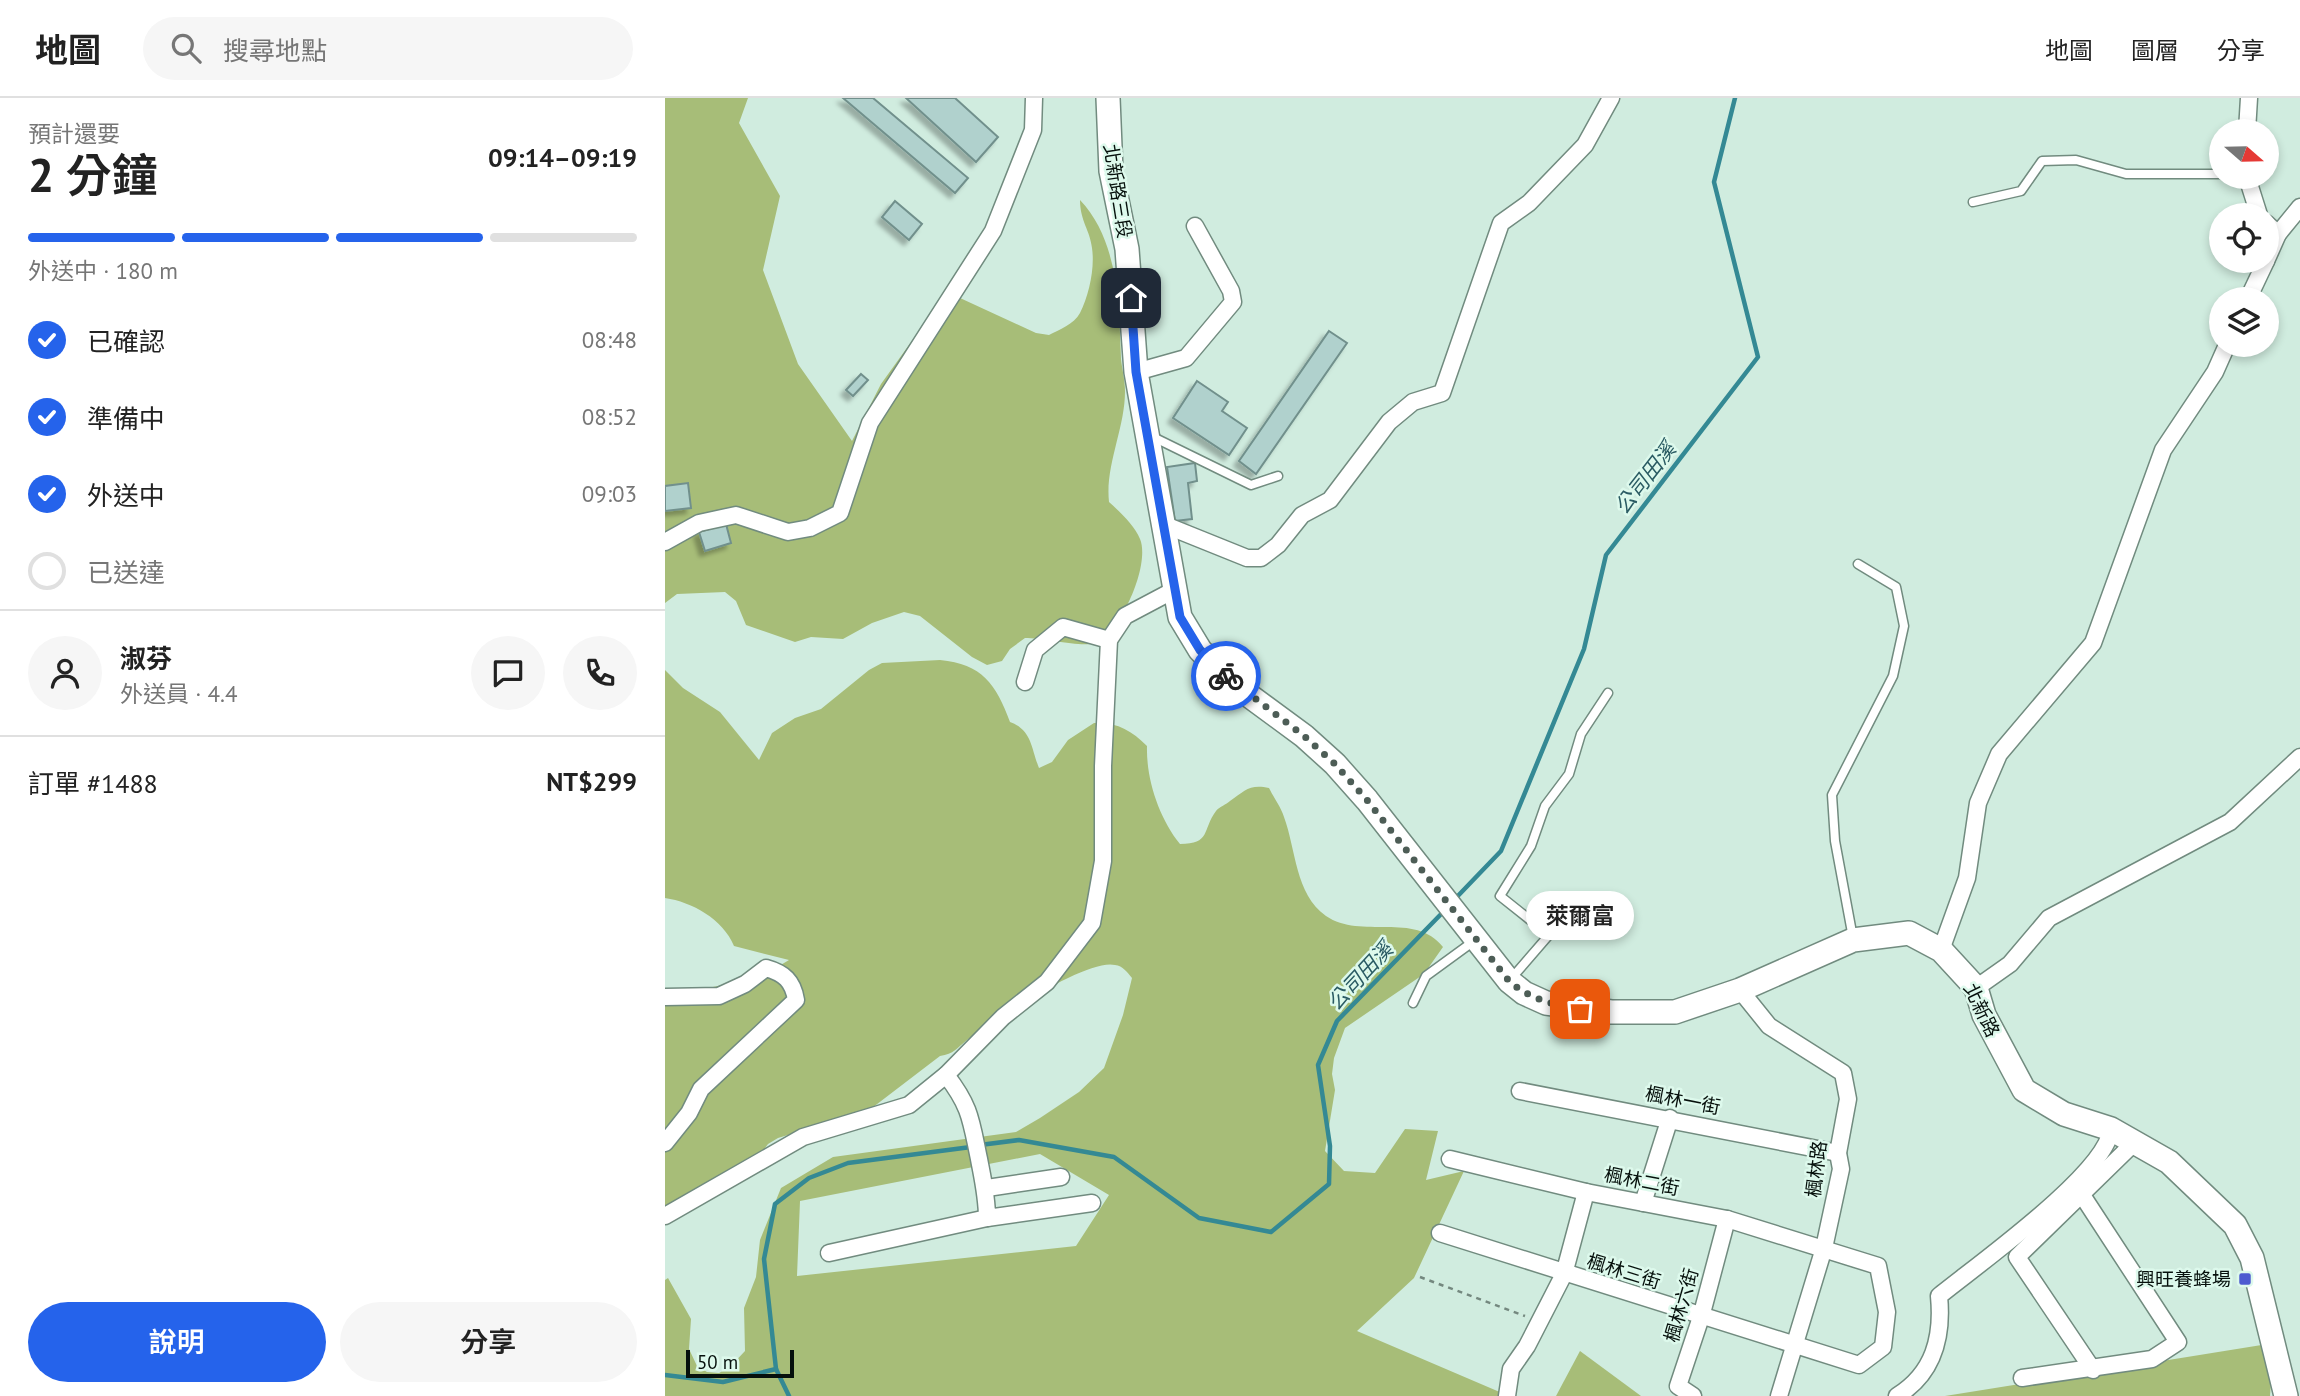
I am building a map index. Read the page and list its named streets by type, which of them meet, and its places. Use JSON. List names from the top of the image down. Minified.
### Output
{"streets":{"main road":["北新路三段","北新路"],"street":["楓林一街","楓林路","楓林二街","楓林三街","楓林六街"]},"crossings":[["北新路三段","北新路"],["北新路","楓林路"],["楓林一街","楓林路"],["楓林路","楓林二街"],["楓林路","楓林三街"],["楓林二街","楓林三街"],["楓林二街","楓林六街"],["楓林三街","楓林六街"]],"water":["公司田溪"],"places":{"other":["萊爾富"],"transit":["興旺養蜂場"]},"scale_bar":"50 m","north":"right","page":{"header":"地圖","search":"搜尋地點","nav":["地圖","圖層","分享"],"heading":["2 分鐘","預計還要","09:14–09:19"],"panel":["淑芬","外送員 · 4.4","訂單 #1488","NT$299"],"bar":"外送中 · 180 m","list":[["已確認","08:48"],["準備中","08:52"],["外送中","09:03"],"已送達"],"bubble":"萊爾富","buttons":["說明","分享"],"scale":"50 m"}}
